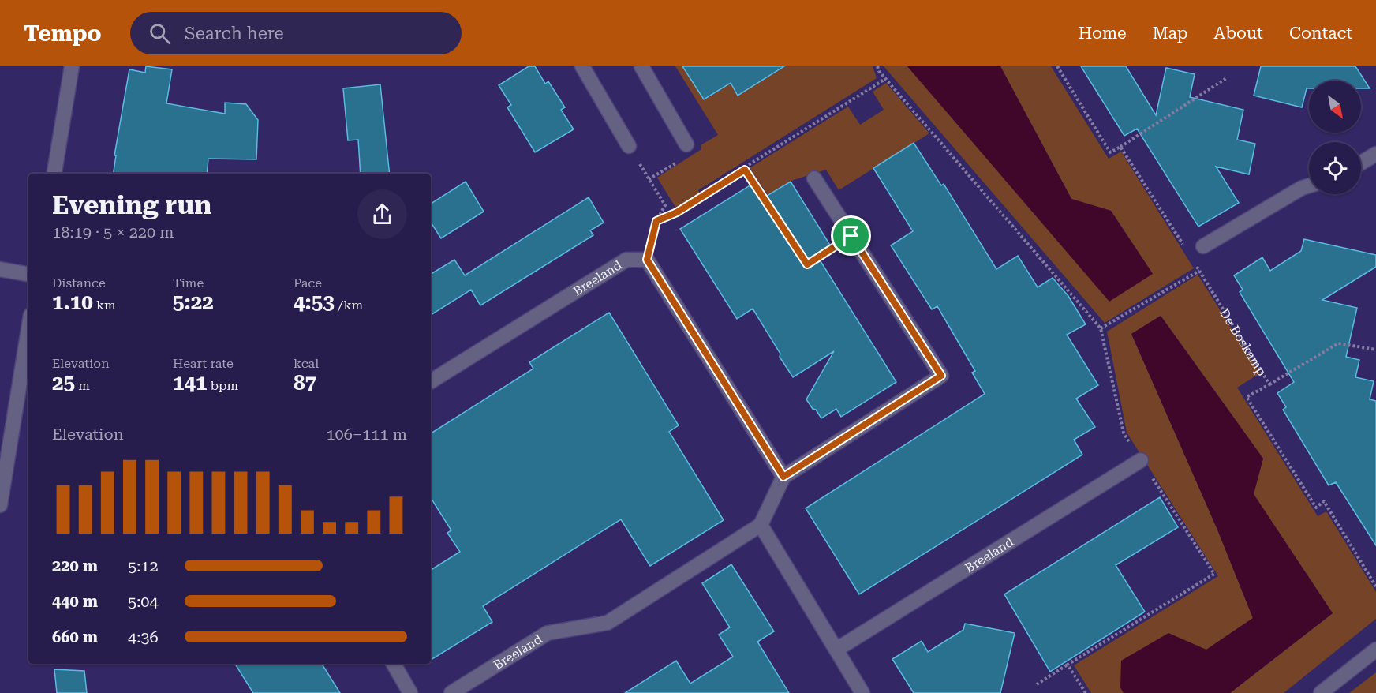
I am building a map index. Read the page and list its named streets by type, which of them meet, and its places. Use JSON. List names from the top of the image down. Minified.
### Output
{"streets":{"street":["Breeland"],"path":["De Boskamp"]},"north":"bottom right","page":{"header":"Tempo","search":"Search here","nav":["Home","Map","About","Contact"],"heading":["Evening run","18:19 · 5 × 220 m"],"stats":[["Distance","1.10 km"],["Time","5:22"],["Pace","4:53 /km"],["Elevation","25 m"],["Heart rate","141 bpm"],["kcal","87"]],"chart":["Elevation","106–111 m"],"list":[{"name":"220 m","note":"5:12"},{"name":"440 m","note":"5:04"},{"name":"660 m","note":"4:36"}]}}
